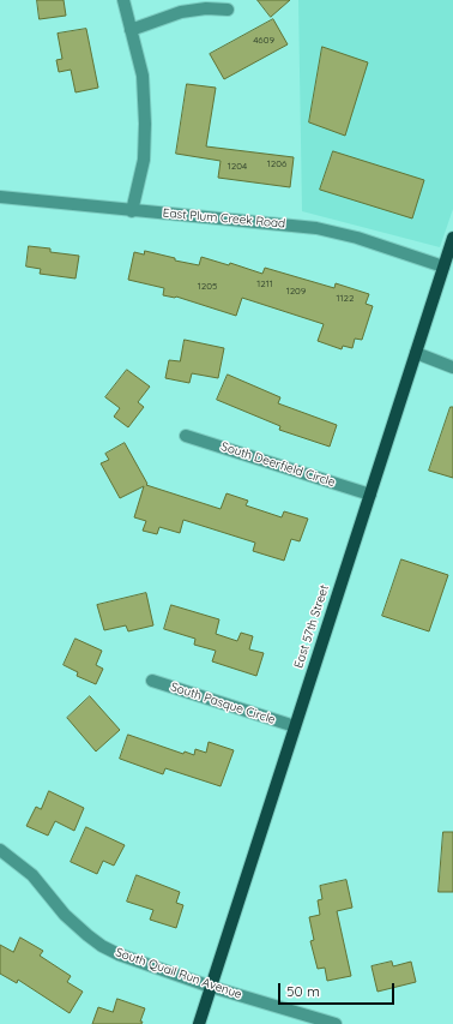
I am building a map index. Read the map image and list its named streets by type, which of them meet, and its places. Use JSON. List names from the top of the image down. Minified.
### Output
{"streets":{"main road":["East 57th Street"],"street":["East Plum Creek Road","South Deerfield Circle","South Pasque Circle","South Quail Run Avenue"]},"crossings":[["East Plum Creek Road","East 57th Street"],["South Deerfield Circle","East 57th Street"],["East 57th Street","South Pasque Circle"],["East 57th Street","South Quail Run Avenue"]],"house_numbers":["4609","1206","1204","1211","1205","1209","1122"],"scale_bar":"50 m"}
